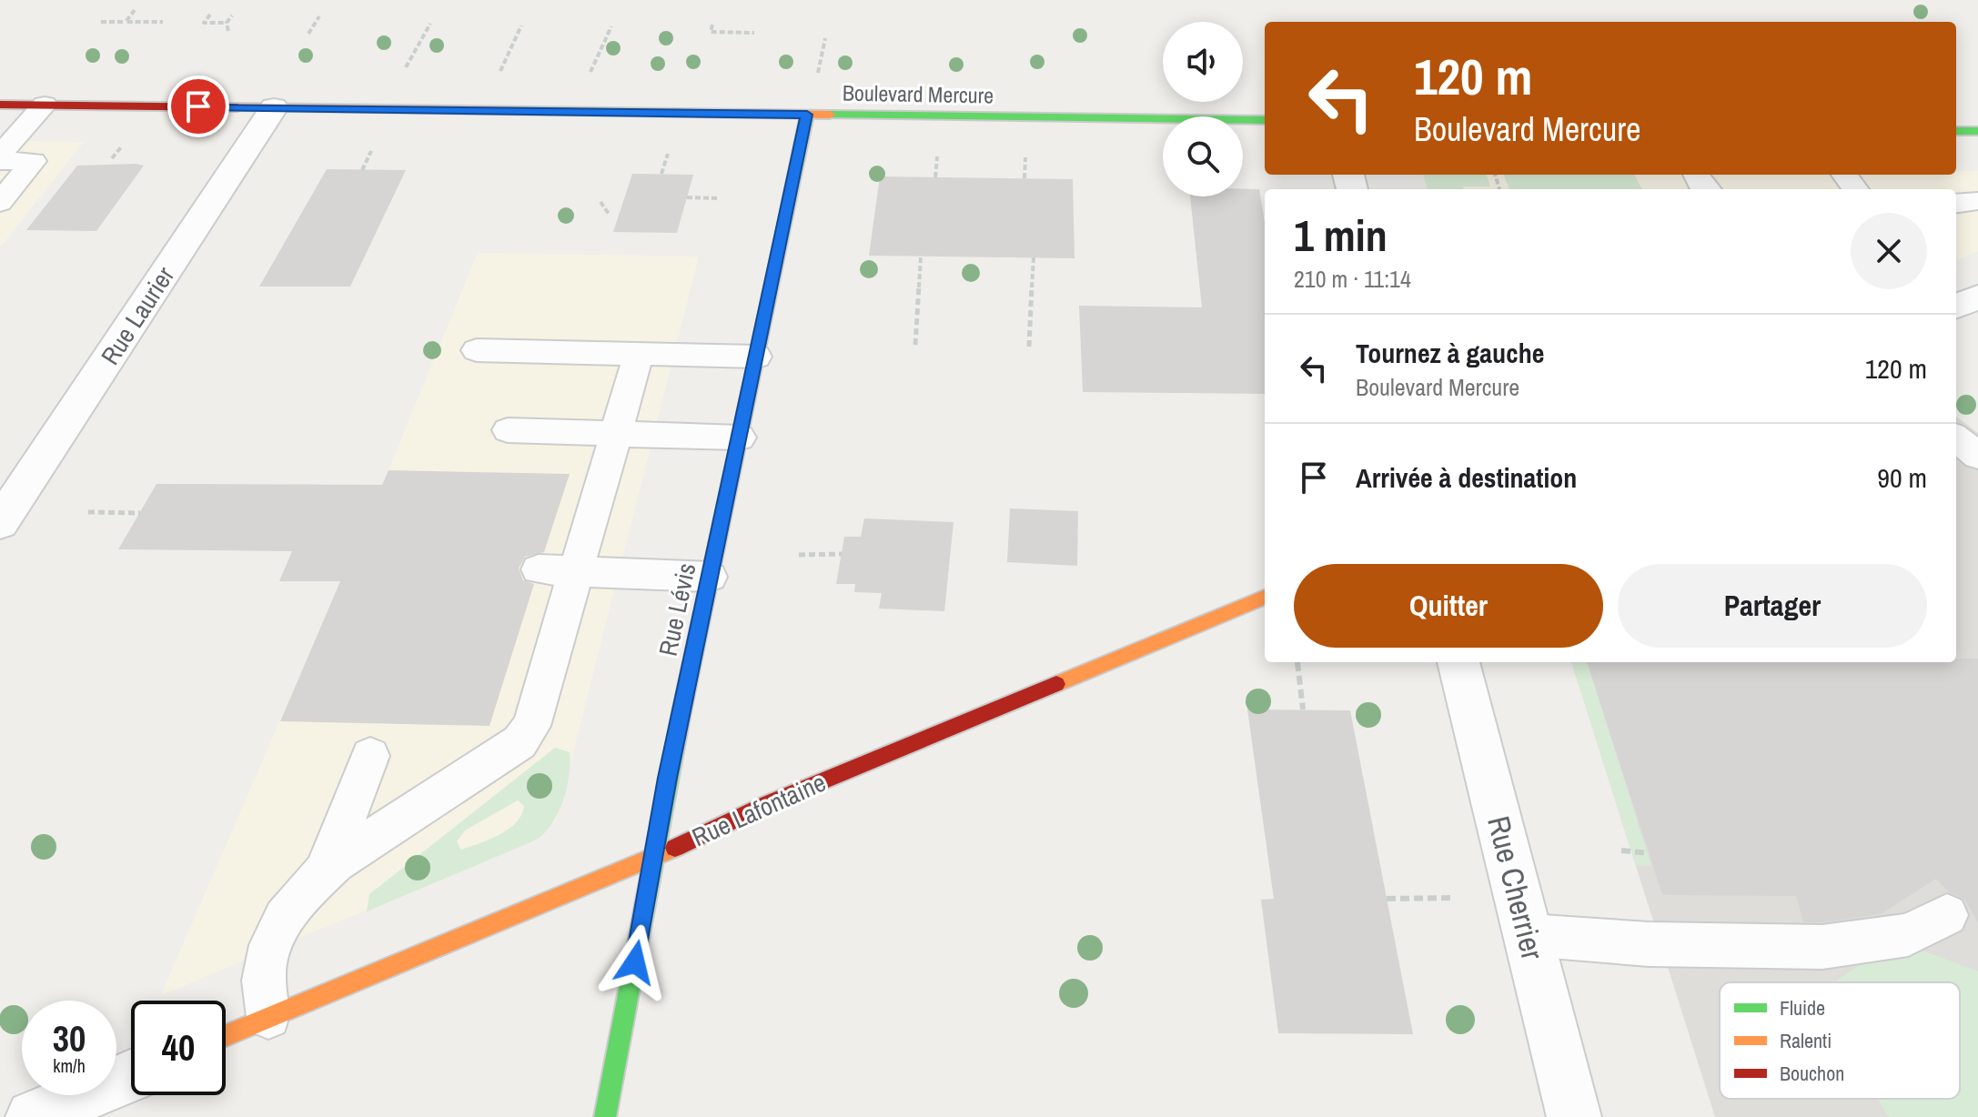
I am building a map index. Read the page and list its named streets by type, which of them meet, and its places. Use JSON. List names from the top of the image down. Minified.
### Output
{"streets":{"street":["Boulevard Mercure","Rue Laurier","Rue Lévis","Rue Lafontaine","Rue Cherrier"]},"crossings":[["Boulevard Mercure","Rue Laurier"],["Boulevard Mercure","Rue Lévis"],["Rue Lévis","Rue Lafontaine"]],"legend":["Fluide","Ralenti","Bouchon"],"page":{"turn":["120 m","Boulevard Mercure"],"heading":["1 min","210 m · 11:14"],"list":[{"name":"Tournez à gauche","note":"Boulevard Mercure","value":"120 m"},{"name":"Arrivée à destination","value":"90 m"}],"buttons":["Quitter","Partager"],"speed":"30 km/h","limit":"40"}}
